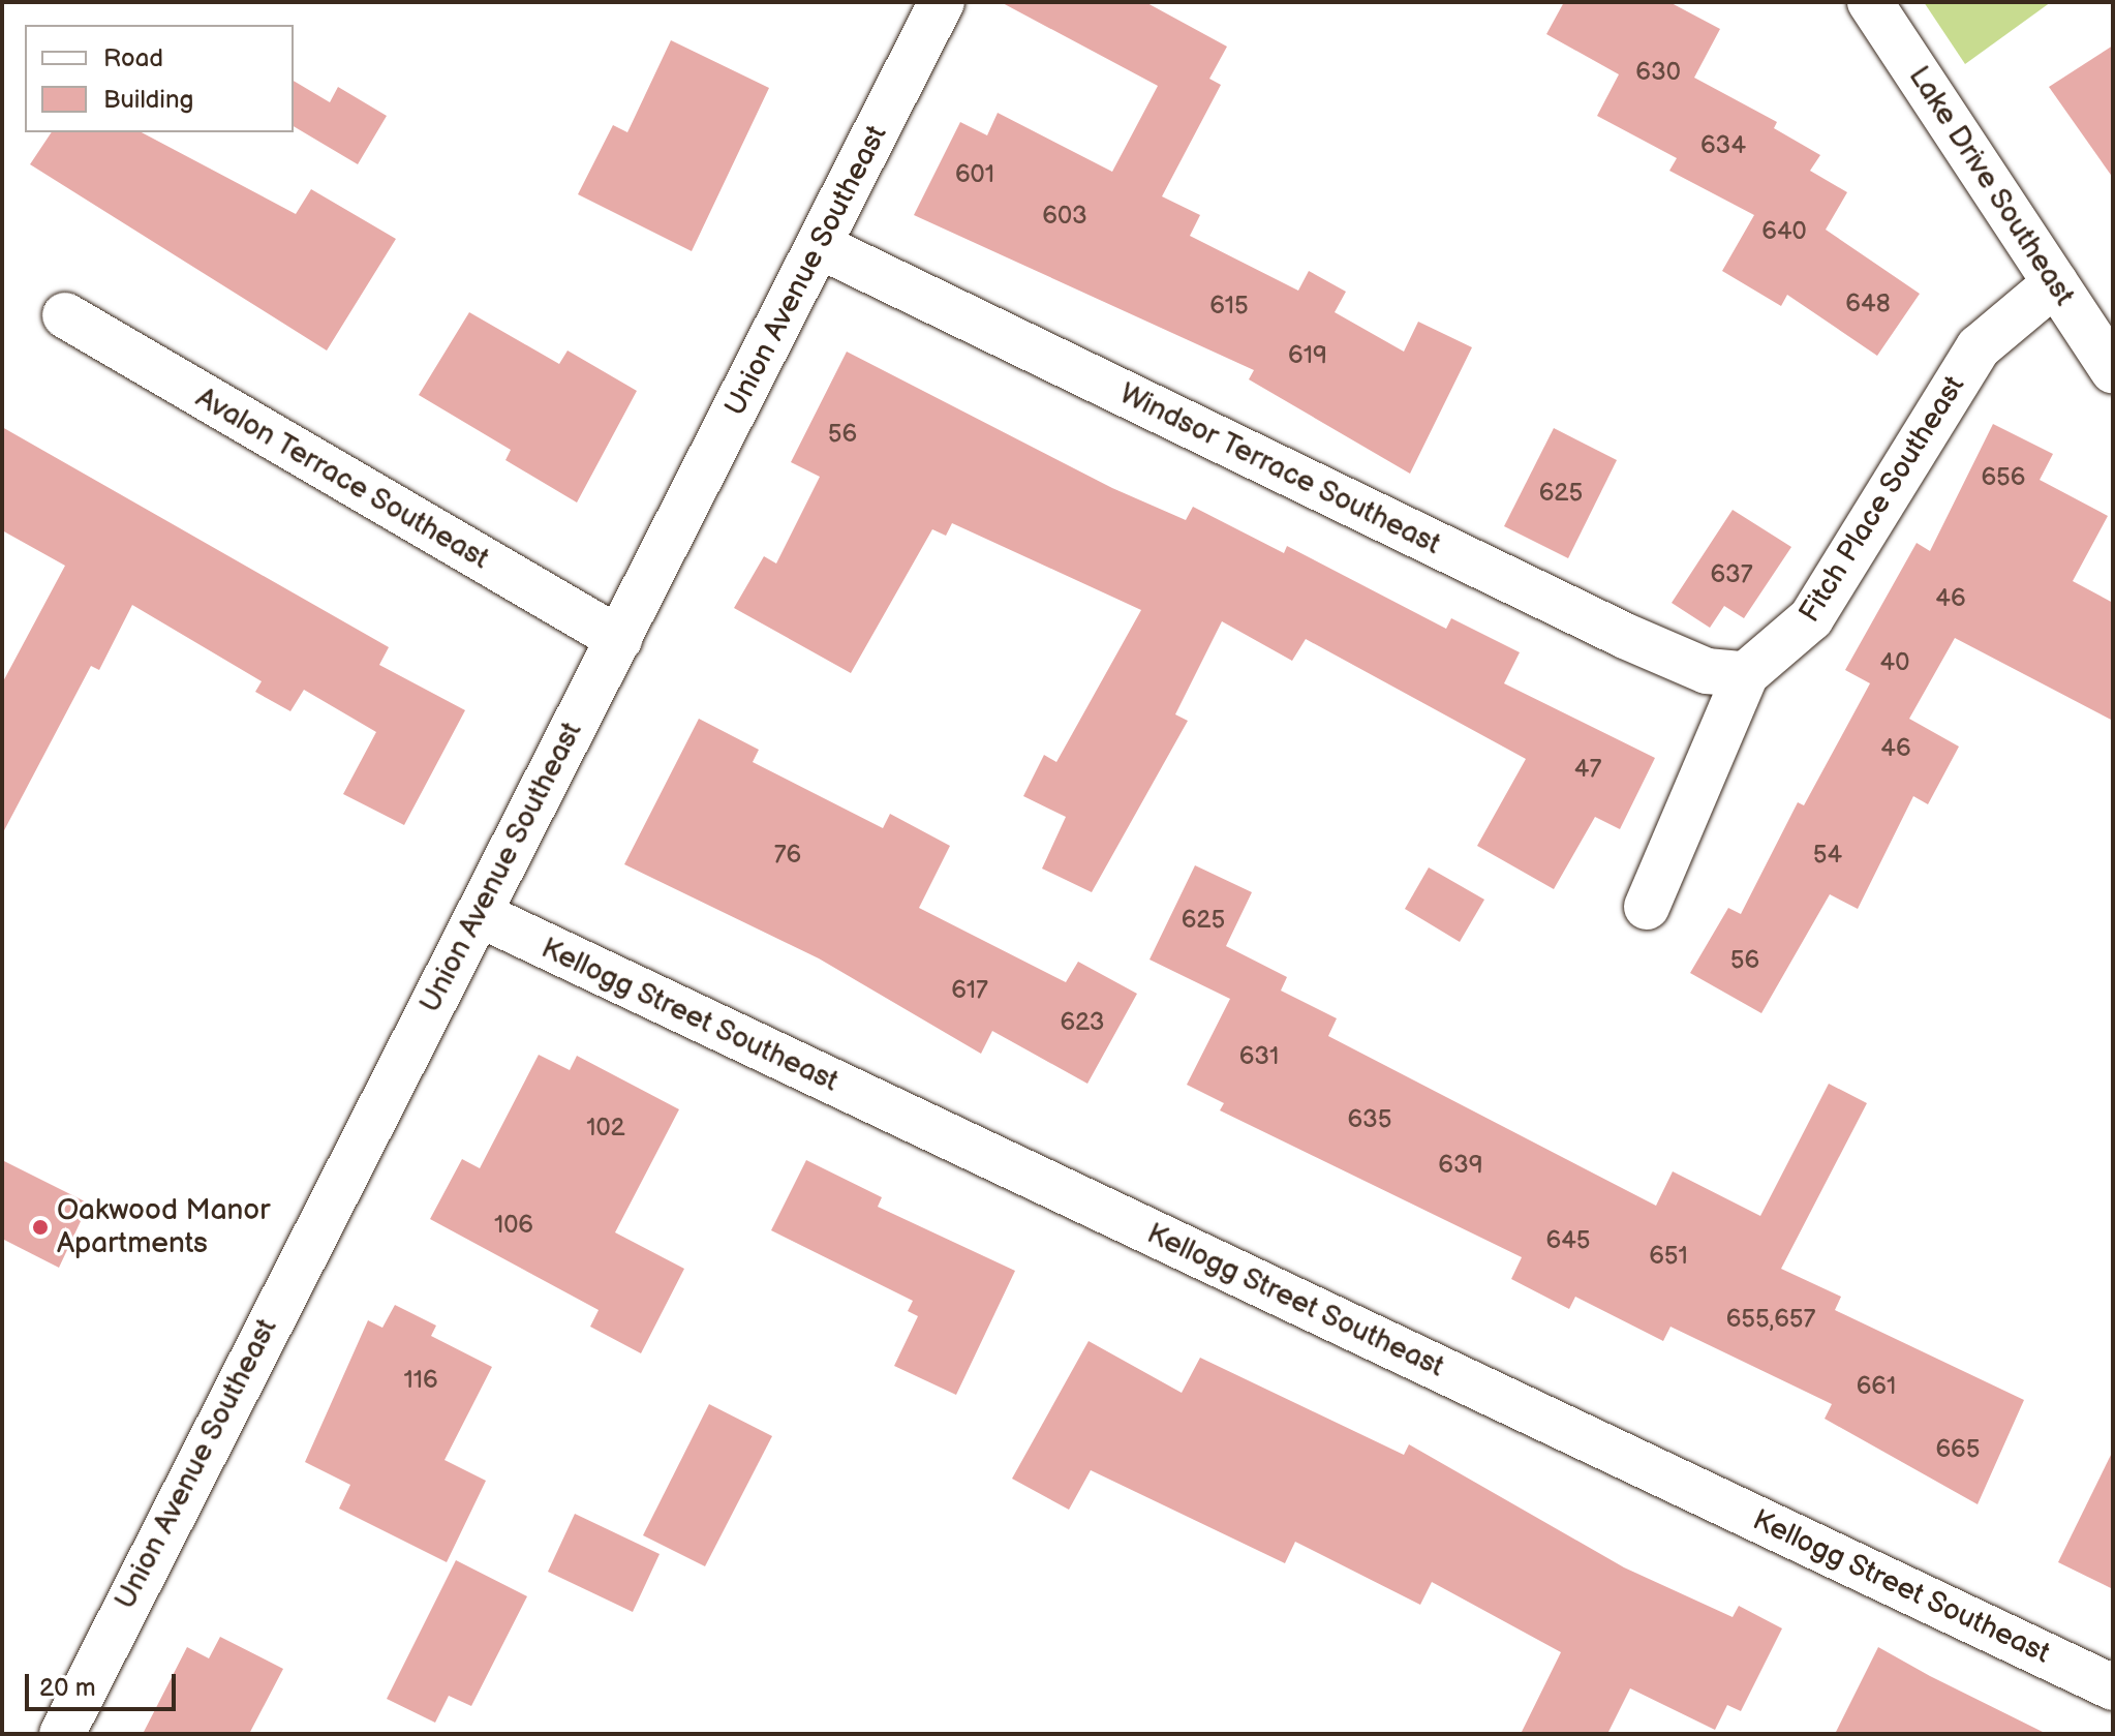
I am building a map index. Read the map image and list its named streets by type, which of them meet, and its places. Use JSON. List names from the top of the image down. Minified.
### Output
{"streets":{"street":["Lake Drive Southeast","Union Avenue Southeast","Windsor Terrace Southeast","Avalon Terrace Southeast","Fitch Place Southeast","Kellogg Street Southeast"]},"crossings":[["Lake Drive Southeast","Fitch Place Southeast"],["Union Avenue Southeast","Windsor Terrace Southeast"],["Union Avenue Southeast","Avalon Terrace Southeast"],["Union Avenue Southeast","Kellogg Street Southeast"],["Windsor Terrace Southeast","Fitch Place Southeast"]],"places":["Oakwood Manor Apartments"],"house_numbers":["630","634","601","603","640","648","615","619","56","656","625","637","46","40","46","47","76","54","625","56","617","623","631","635","102","639","106","645","651","655,657","116","661","665"],"legend":["Road","Building"],"scale_bar":"20 m"}
